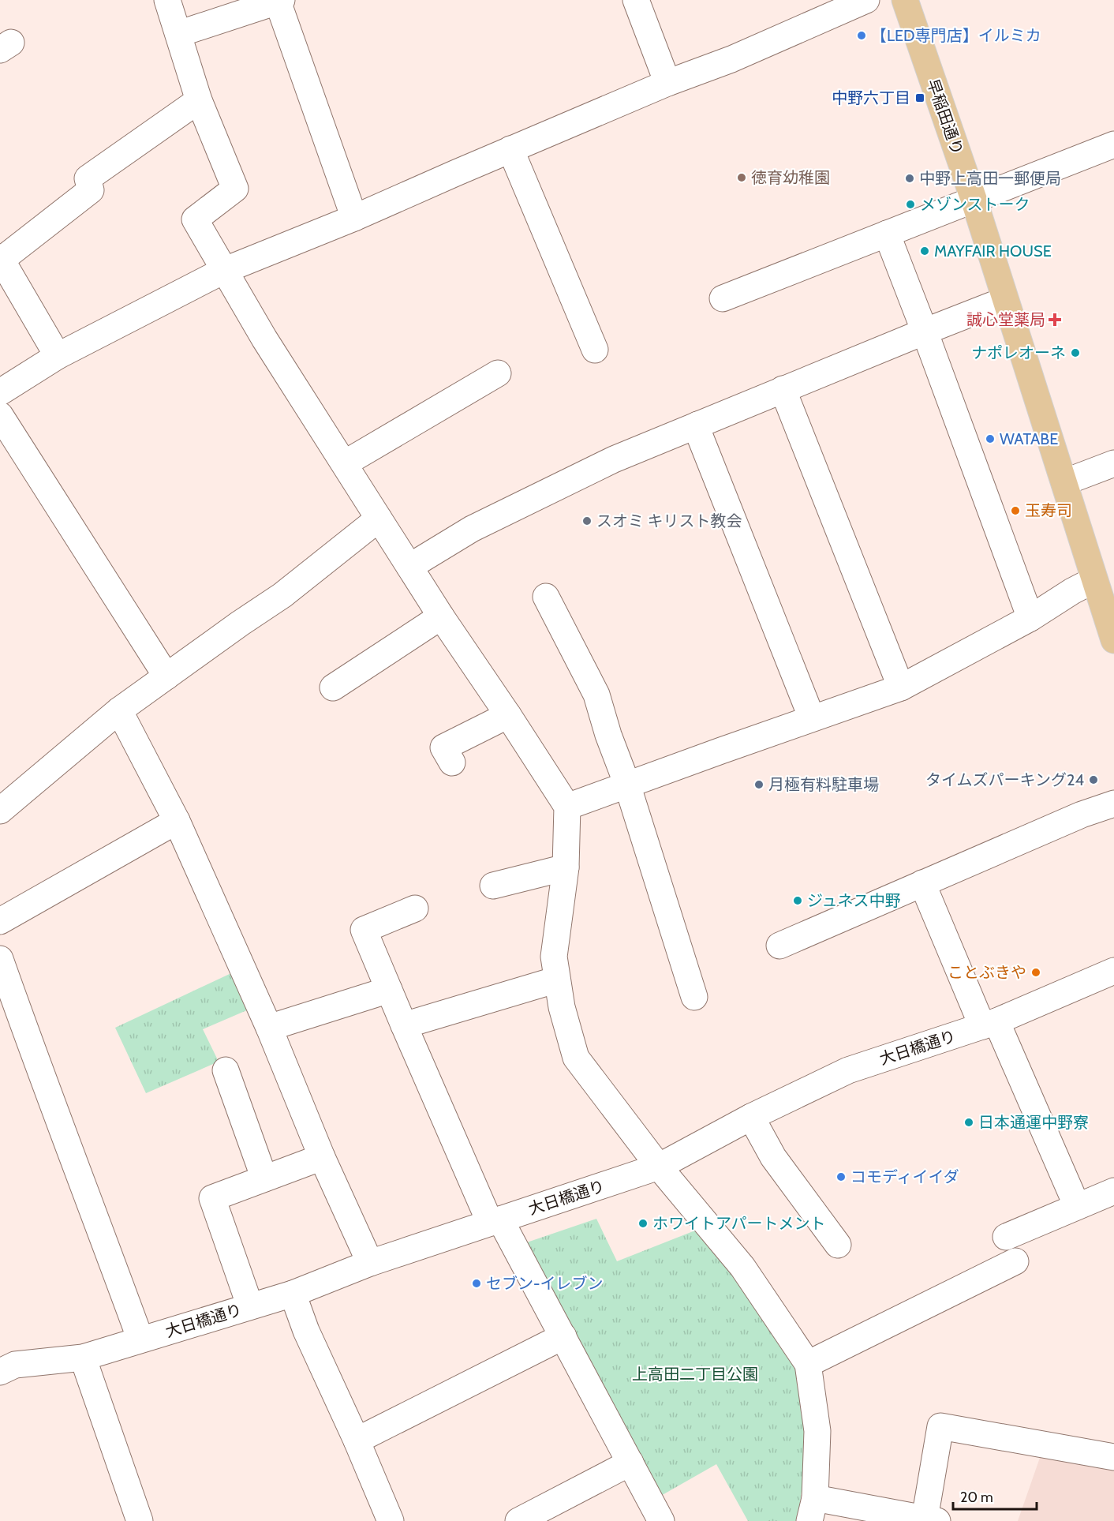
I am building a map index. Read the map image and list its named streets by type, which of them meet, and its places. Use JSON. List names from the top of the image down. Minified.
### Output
{"streets":{"main road":["早稲田通り"],"street":["大日橋通り"]},"parks":["上高田二丁目公園"],"places":{"other":["【LED専門店】イルミカ","徳育幼稚園","中野上高田一郵便局","メゾンストーク","MAYFAIR HOUSE","ナポレオーネ","WATABE","玉寿司","スオミ キリスト教会","タイムズパーキング24","月極有料駐車場","ジュネス中野","ことぶきや","日本通運中野寮","コモディイイダ","ホワイトアパートメント","セブン-イレブン"],"transit":["中野六丁目"],"health":["誠心堂薬局"]},"scale_bar":"20 m"}
